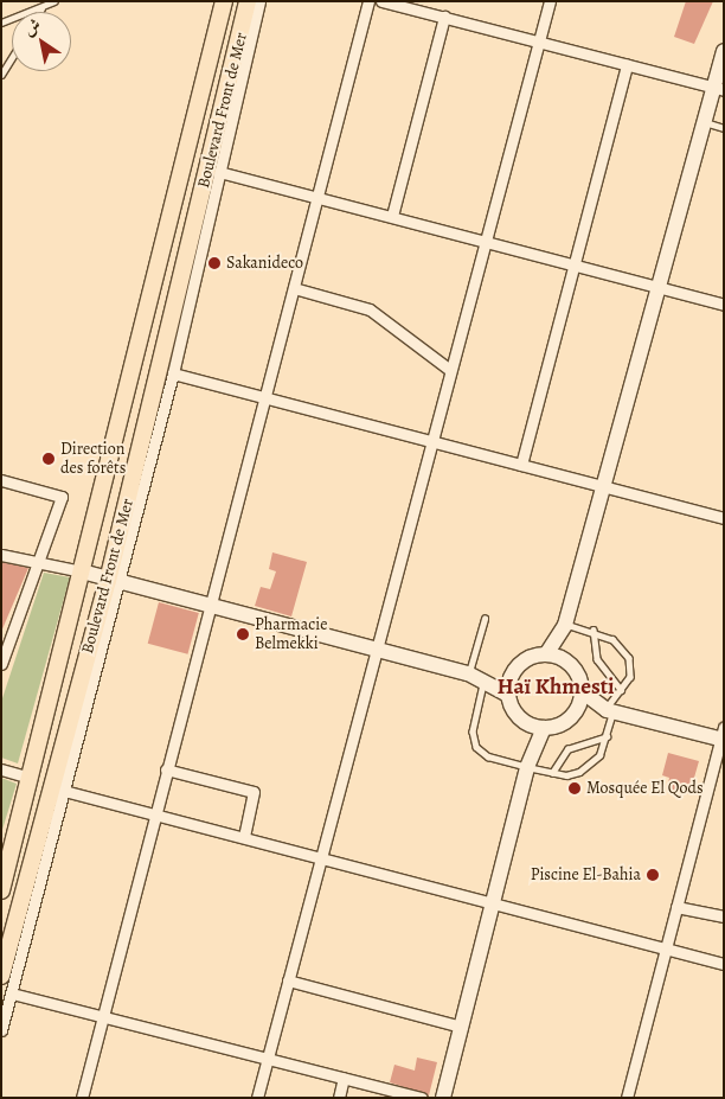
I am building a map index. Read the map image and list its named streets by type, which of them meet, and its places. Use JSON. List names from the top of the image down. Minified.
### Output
{"streets":{"main road":["Boulevard Front de Mer"]},"districts":["Haï Khmesti"],"places":["Sakanideco","Direction des forêts","Pharmacie Belmekki","Mosquée El Qods","Piscine El-Bahia"],"north":"top left"}
